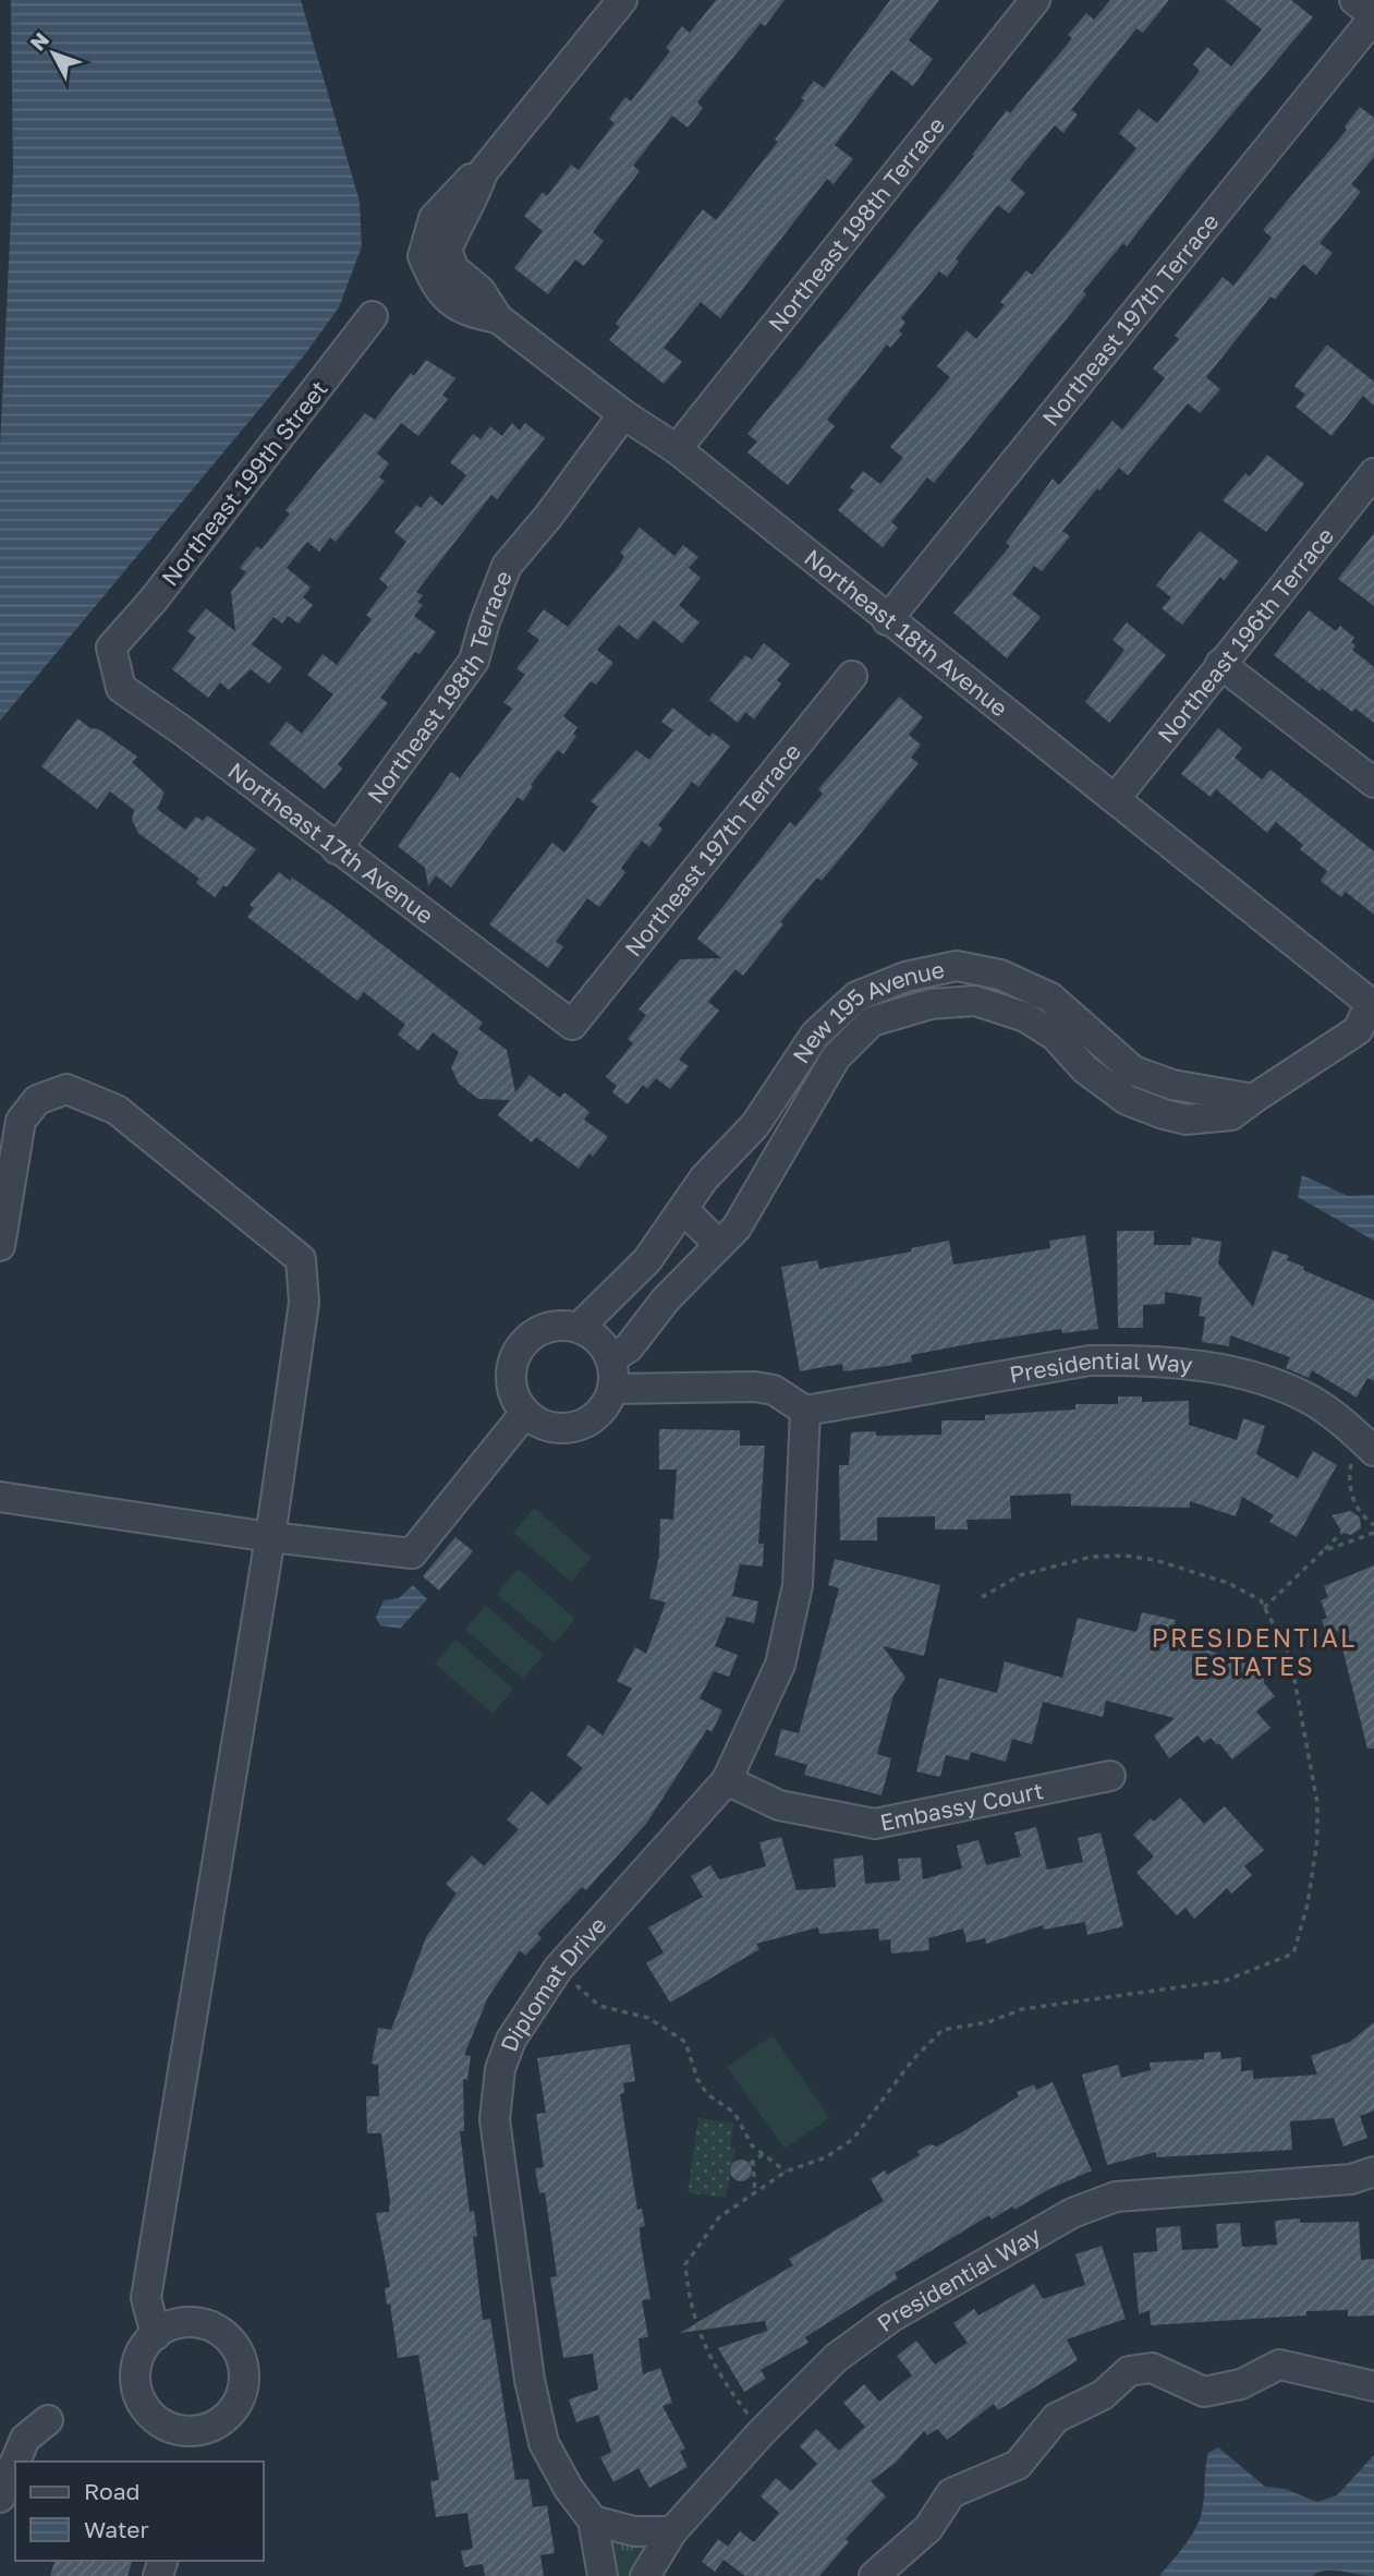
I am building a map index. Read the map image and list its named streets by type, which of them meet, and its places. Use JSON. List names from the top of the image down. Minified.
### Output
{"streets":{"street":["Northeast 198th Terrace","Northeast 197th Terrace","Northeast 199th Street","Northeast 18th Avenue","Northeast 196th Terrace","Northeast 17th Avenue","New 195 Avenue","Presidential Way","Embassy Court","Diplomat Drive"]},"crossings":[["Northeast 198th Terrace","Northeast 18th Avenue"],["Northeast 198th Terrace","Northeast 17th Avenue"],["Northeast 197th Terrace","Northeast 18th Avenue"],["Northeast 197th Terrace","Northeast 17th Avenue"],["Northeast 199th Street","Northeast 17th Avenue"],["Northeast 18th Avenue","Northeast 196th Terrace"],["Northeast 18th Avenue","New 195 Avenue"],["Presidential Way","Diplomat Drive"],["Embassy Court","Diplomat Drive"]],"districts":["PRESIDENTIAL ESTATES"],"legend":["Road","Water"],"north":"top left"}
